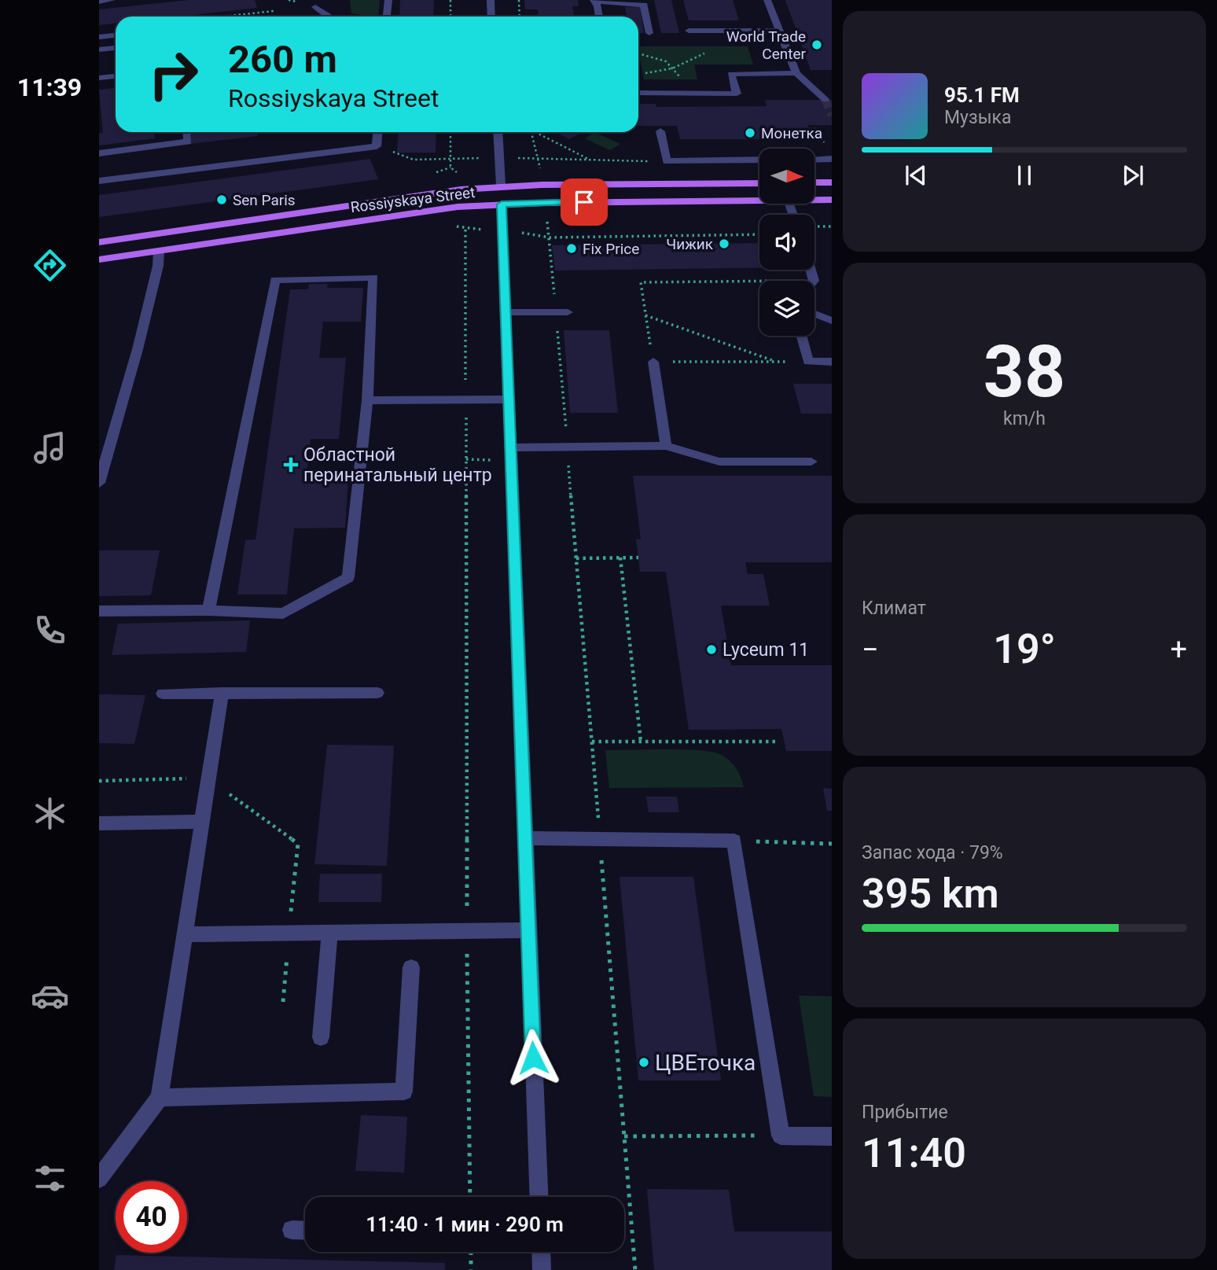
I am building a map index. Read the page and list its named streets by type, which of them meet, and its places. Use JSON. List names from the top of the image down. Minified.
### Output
{"streets":{"main road":["Rossiyskaya Street"]},"places":{"other":["World Trade Center","Монетка","Sen Paris","Чижик","Fix Price","Lyceum 11","ЦВЕточка"],"health":["Областной перинатальный центр"]},"north":"right","page":{"tabs":"11:39","turn":["260 m","Rossiyskaya Street"],"song":["95.1 FM","Музыка"],"tile":[["38","km/h"],"Климат",["Запас хода · 79%","395 km"],["Прибытие","11:40"]],"heat":["−","19°","+"],"limit":"40","trip":"11:40 · 1 мин · 290 m"}}
